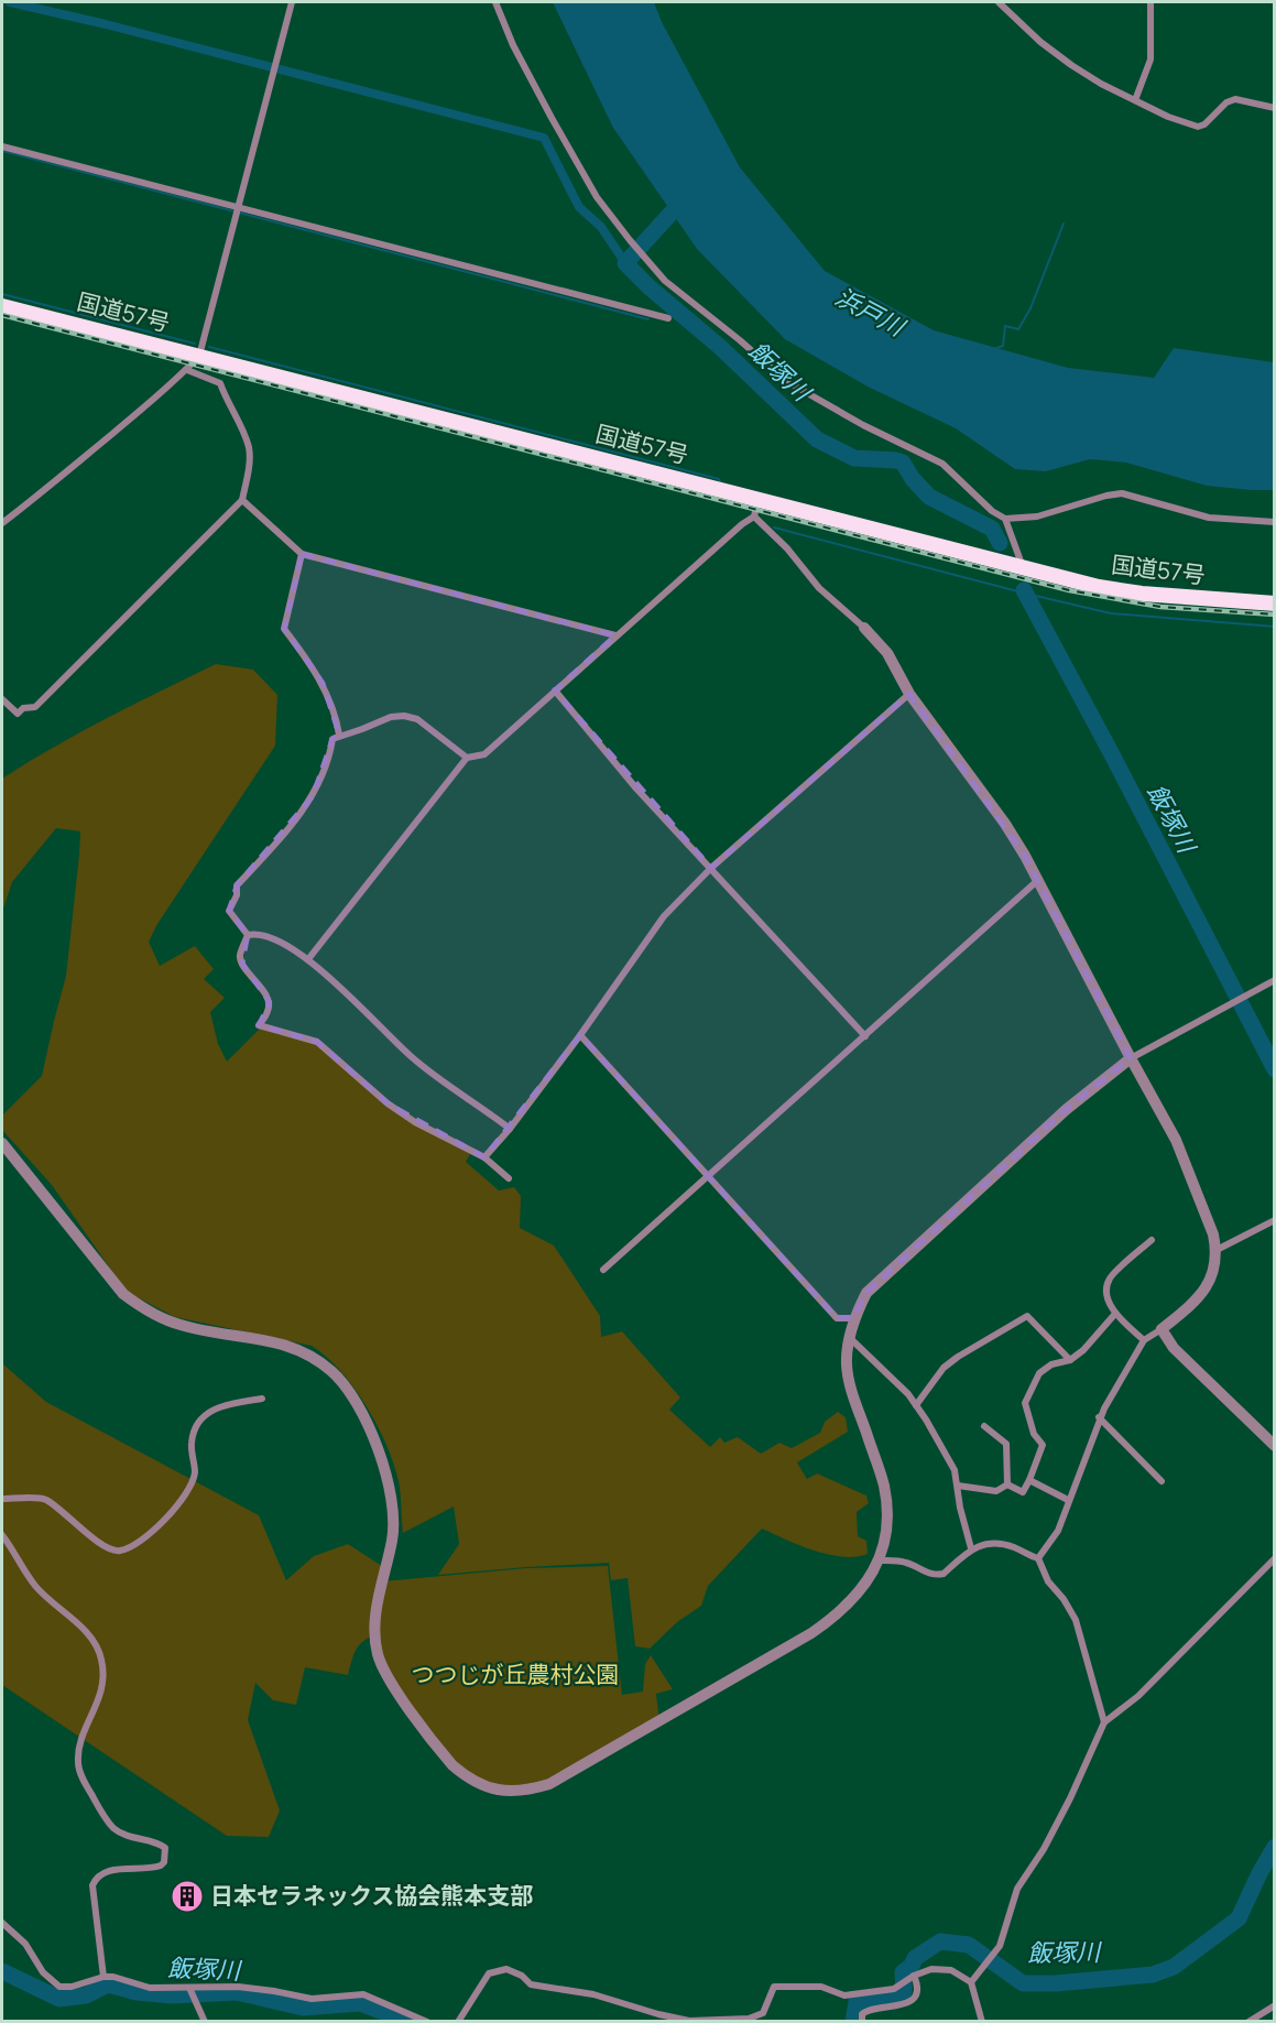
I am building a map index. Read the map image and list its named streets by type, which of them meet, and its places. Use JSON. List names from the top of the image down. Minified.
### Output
{"streets":{"highway":["国道57号"]},"water":["浜戸川","飯塚川"],"parks":["つつじが丘農村公園"],"places":{"building":["日本セラネックス協会熊本支部"]}}
